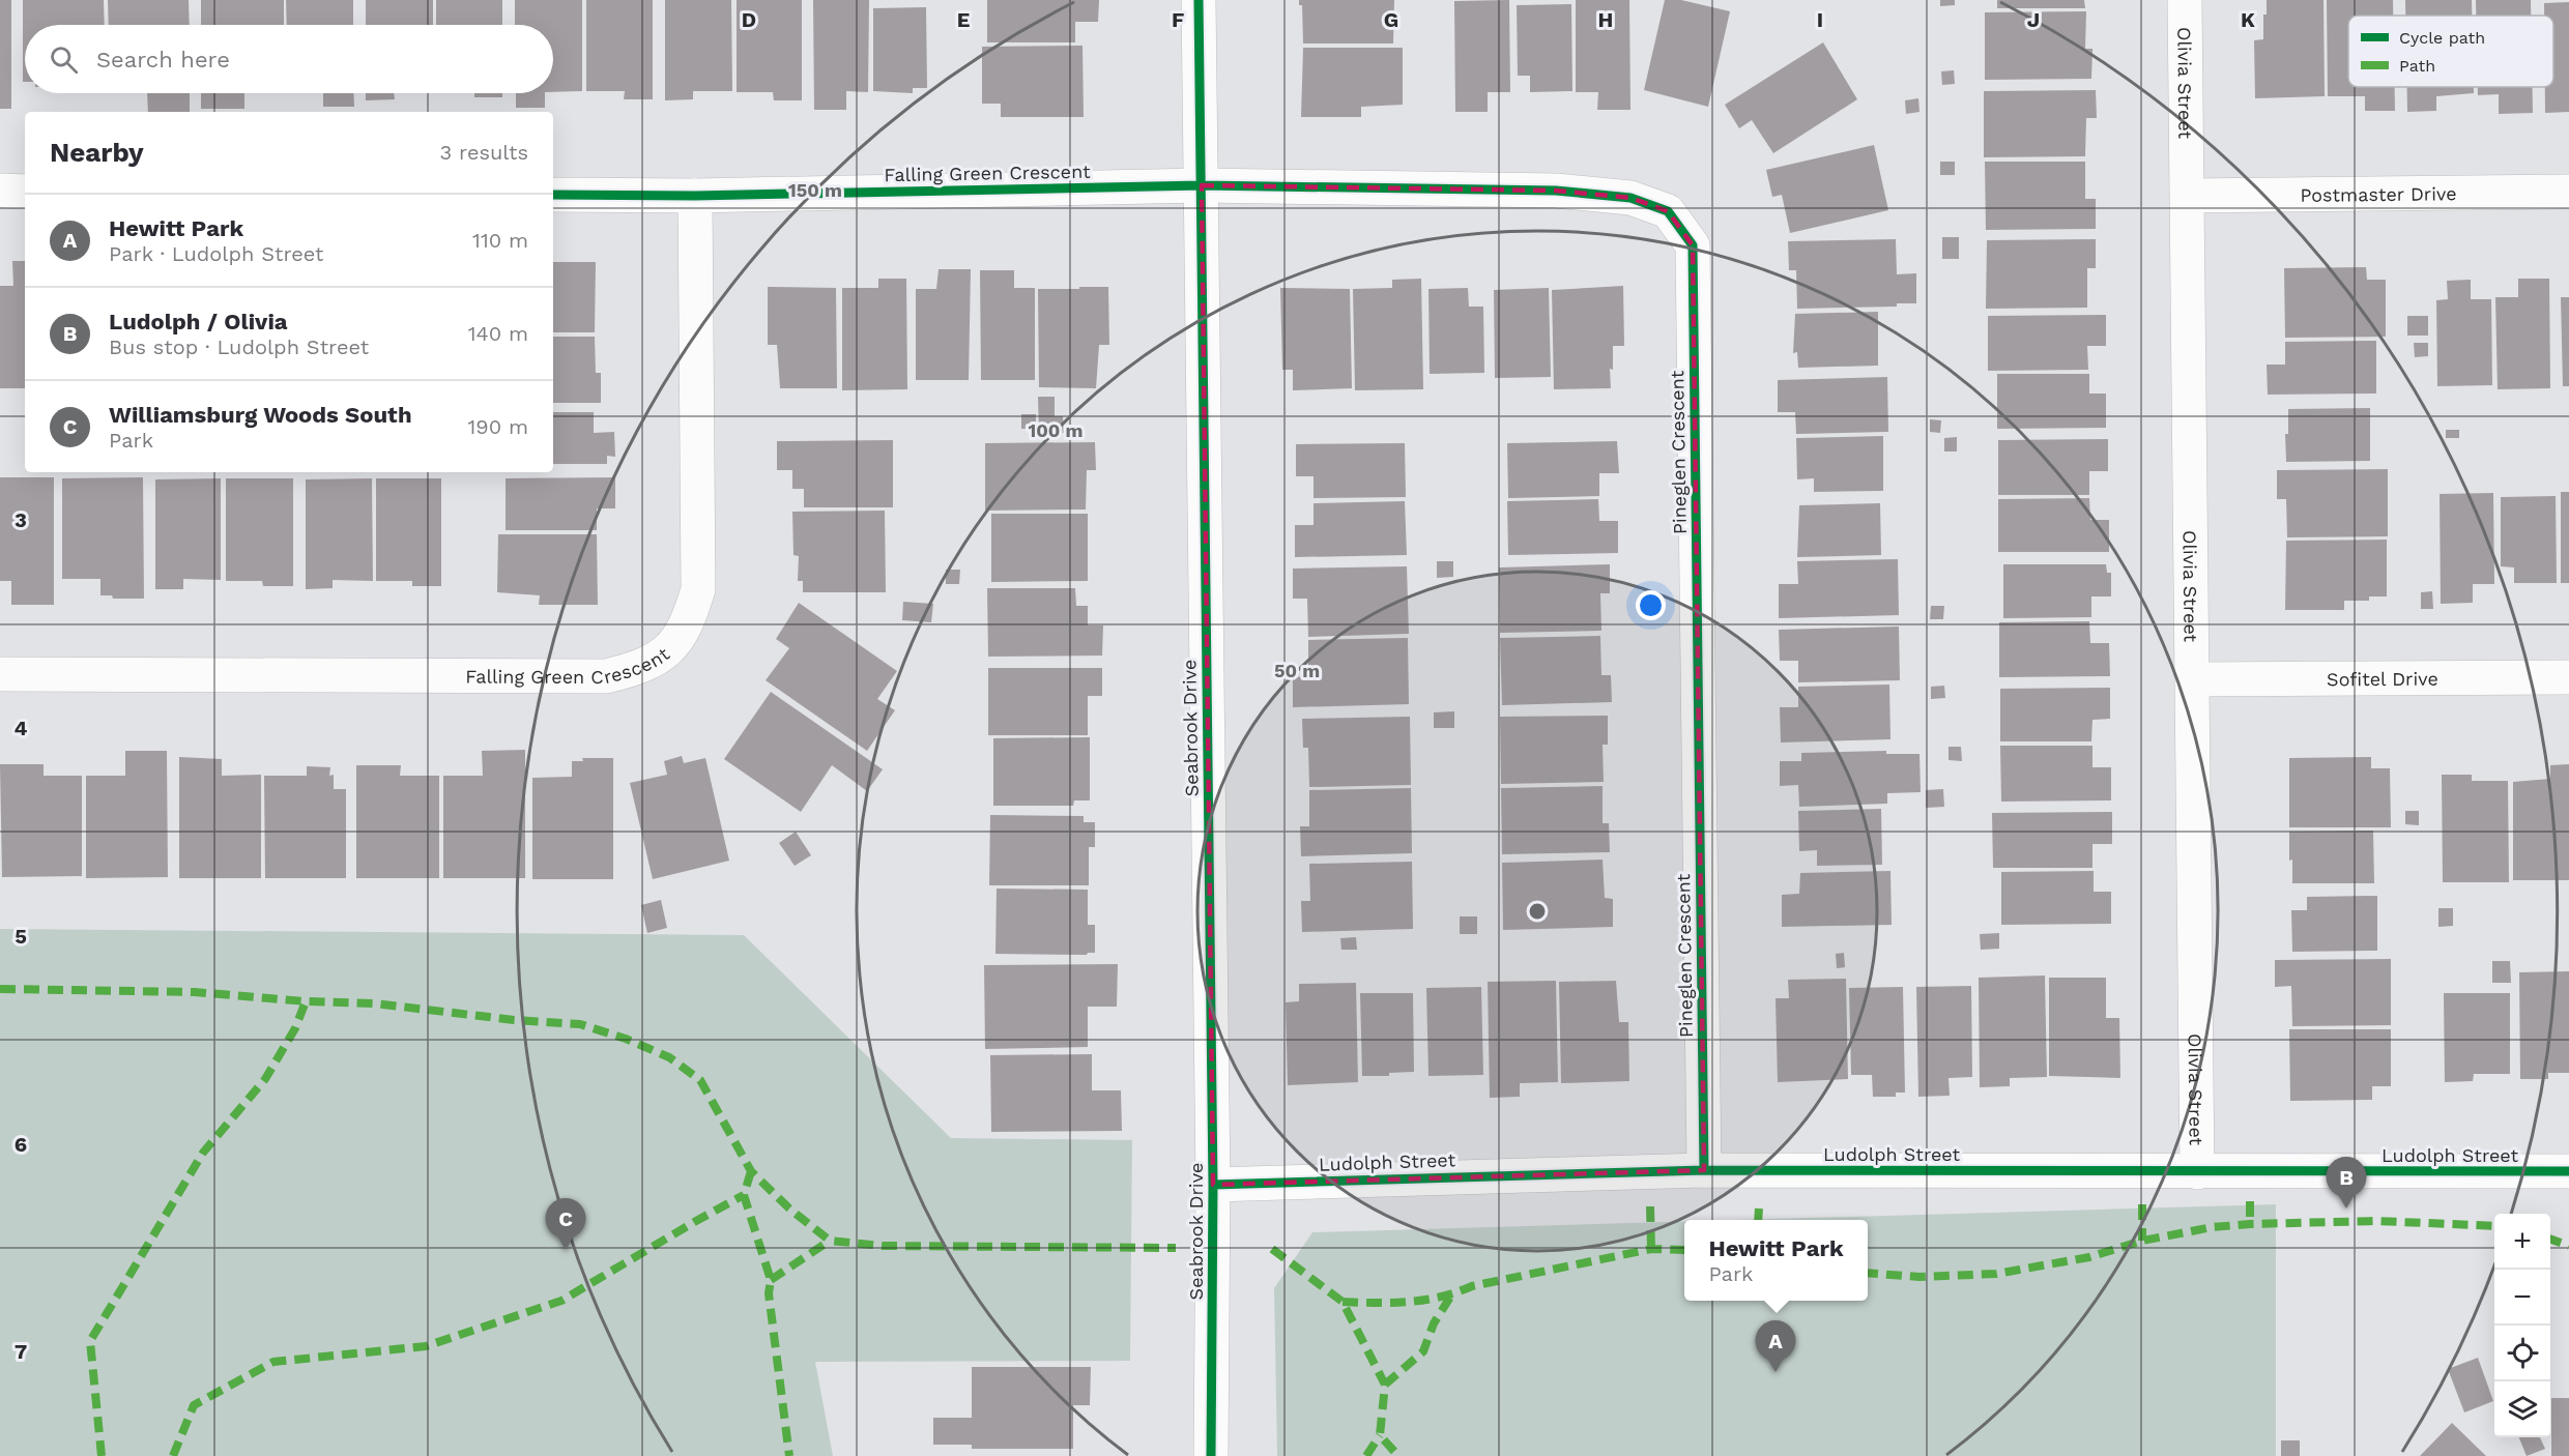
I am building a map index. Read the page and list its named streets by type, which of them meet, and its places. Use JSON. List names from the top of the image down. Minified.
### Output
{"streets":{"street":["Olivia Street","Falling Green Crescent","Postmaster Drive","Pineglen Crescent","Sofitel Drive","Seabrook Drive","Ludolph Street"]},"crossings":[["Olivia Street","Postmaster Drive"],["Olivia Street","Sofitel Drive"],["Olivia Street","Ludolph Street"],["Falling Green Crescent","Pineglen Crescent"],["Falling Green Crescent","Seabrook Drive"],["Pineglen Crescent","Seabrook Drive"],["Pineglen Crescent","Ludolph Street"],["Seabrook Drive","Ludolph Street"]],"legend":["Cycle path","Path"],"page":{"search":"Search here","heading":["Nearby","3 results"],"list":[{"mark":"A","name":"Hewitt Park","note":"Park · Ludolph Street","value":"110 m"},{"mark":"B","name":"Ludolph / Olivia","note":"Bus stop · Ludolph Street","value":"140 m"},{"mark":"C","name":"Williamsburg Woods South","note":"Park","value":"190 m"}],"pins":["B","C","A"],"map_buttons":["+","−"],"popup":["Hewitt Park","Park"]},"grid":{"columns":["D","E","F","G","H","I","J","K"],"rows":["3","4","5","6","7"]},"rings":["150 m","100 m","50 m"]}
